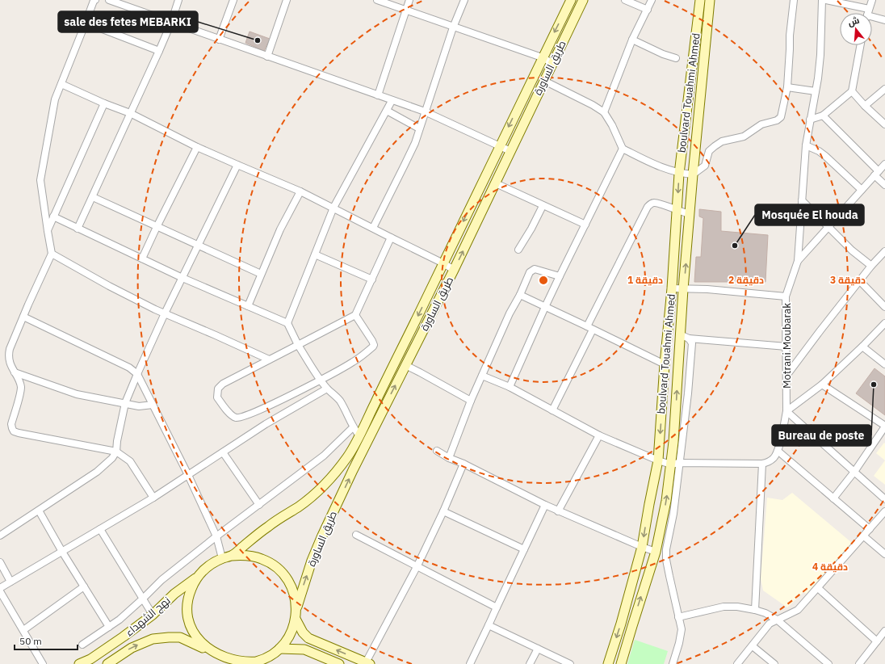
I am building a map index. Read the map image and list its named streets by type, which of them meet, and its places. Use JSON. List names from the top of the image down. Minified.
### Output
{"streets":{"main road":["طريق الساورة","boulvard Touahmi Ahmed","نهج الشهداء"],"street":["Motrani Moubarak"]},"crossings":[["طريق الساورة","نهج الشهداء"]],"places":["sale des fetes MEBARKI","Mosquée El houda","Bureau de poste"],"scale_bar":"50 m","north":"top","rings":["1 دقيقة","2 دقيقة","3 دقيقة","4 دقيقة"]}
